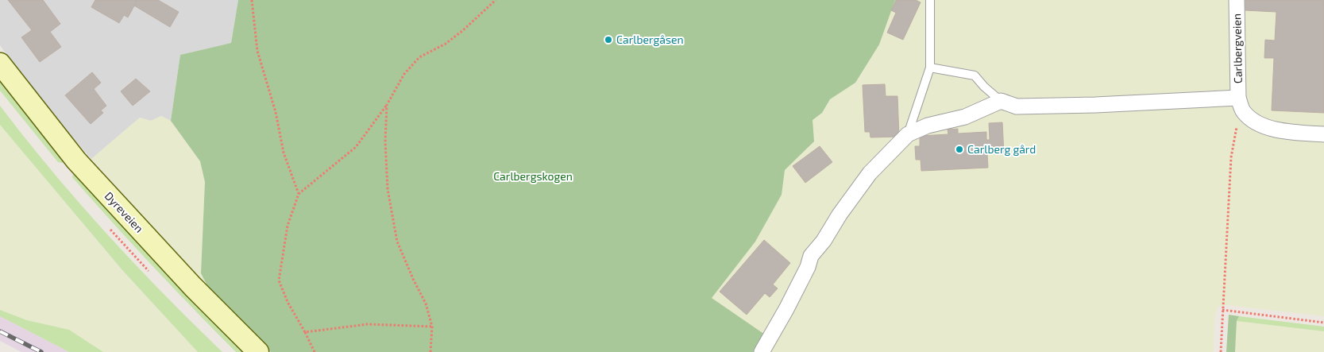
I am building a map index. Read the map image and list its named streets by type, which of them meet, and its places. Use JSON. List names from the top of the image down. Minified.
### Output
{"streets":{"main road":["Dyreveien"],"street":["Carlbergveien"]},"parks":["Carlbergskogen"],"places":["Carlbergåsen","Carlberg gård"]}
